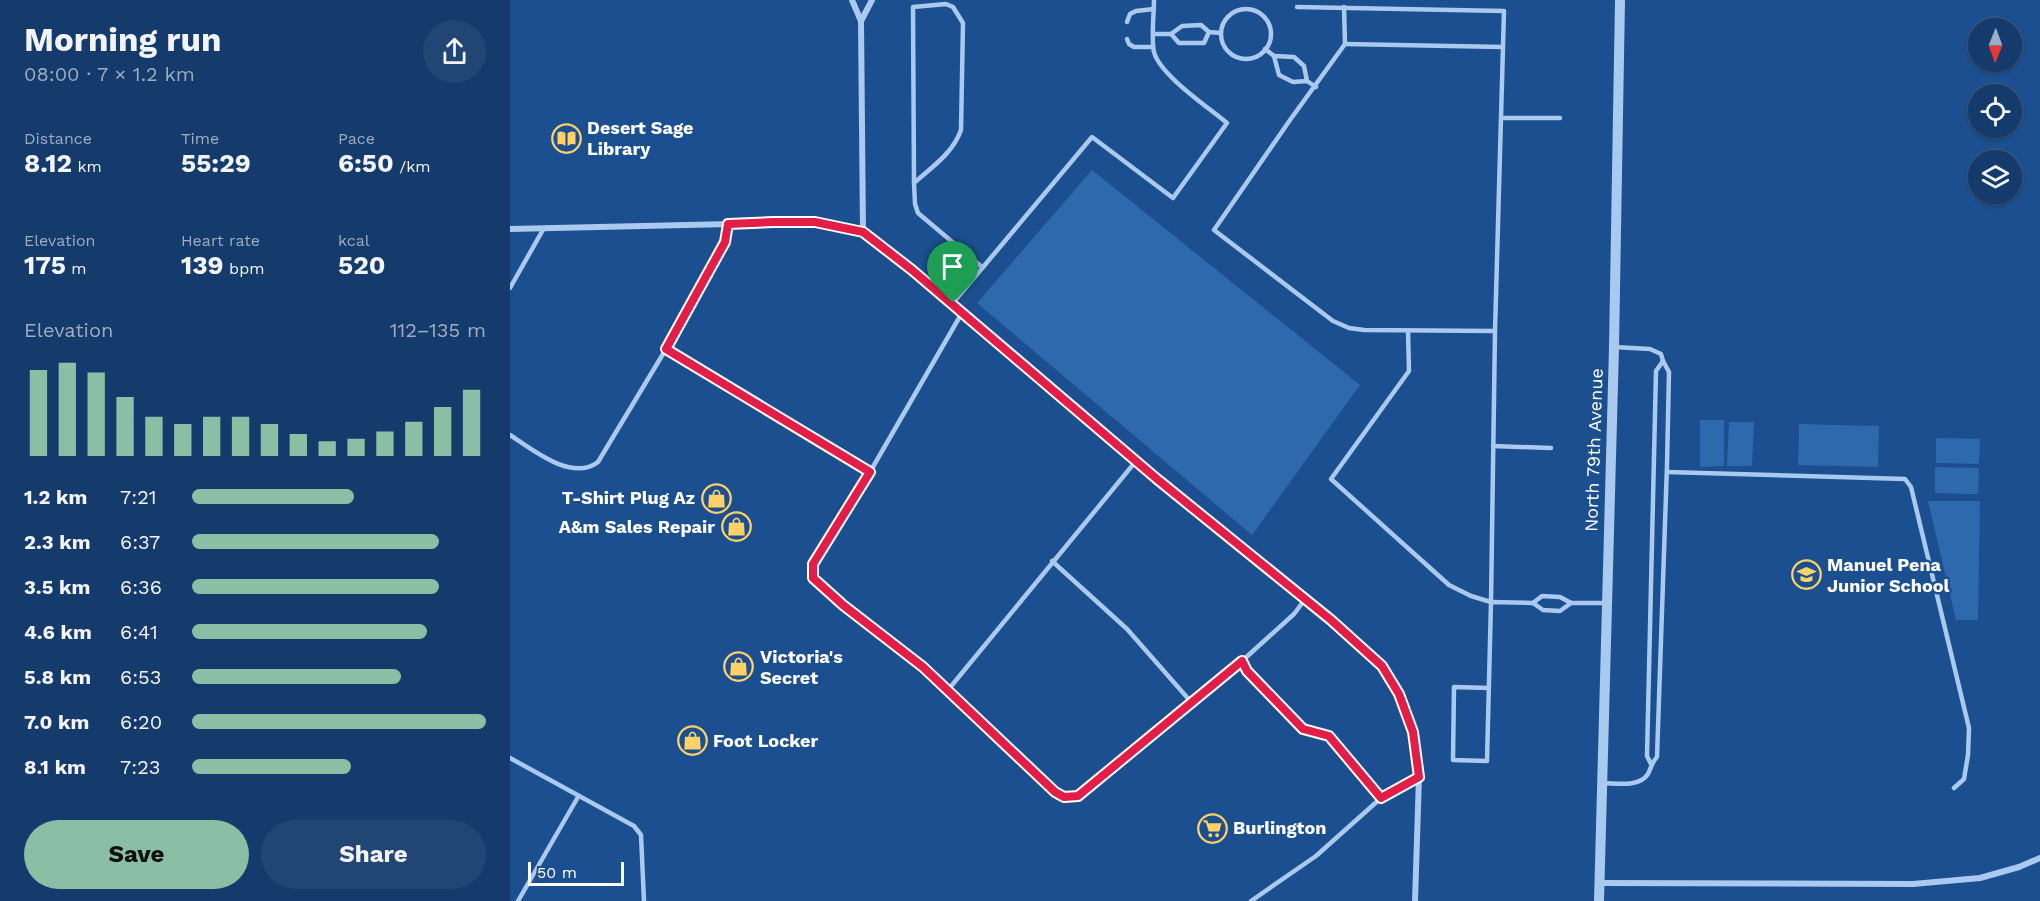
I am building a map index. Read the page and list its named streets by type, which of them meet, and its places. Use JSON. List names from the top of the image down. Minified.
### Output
{"streets":{"street":["North 79th Avenue"]},"places":{"library":["Desert Sage Library"],"shop":["T-Shirt Plug Az","A&m Sales Repair","Victoria's Secret","Foot Locker"],"school or university":["Manuel Pena Junior School"],"supermarket":["Burlington"]},"scale_bar":"50 m","north":"bottom","page":{"heading":["Morning run","08:00 · 7 × 1.2 km"],"stats":[["Distance","8.12 km"],["Time","55:29"],["Pace","6:50 /km"],["Elevation","175 m"],["Heart rate","139 bpm"],["kcal","520"]],"chart":["Elevation","112–135 m"],"list":[{"name":"1.2 km","note":"7:21"},{"name":"2.3 km","note":"6:37"},{"name":"3.5 km","note":"6:36"},{"name":"4.6 km","note":"6:41"},{"name":"5.8 km","note":"6:53"},{"name":"7.0 km","note":"6:20"},{"name":"8.1 km","note":"7:23"}],"buttons":["Save","Share"],"scale":"50 m"}}
